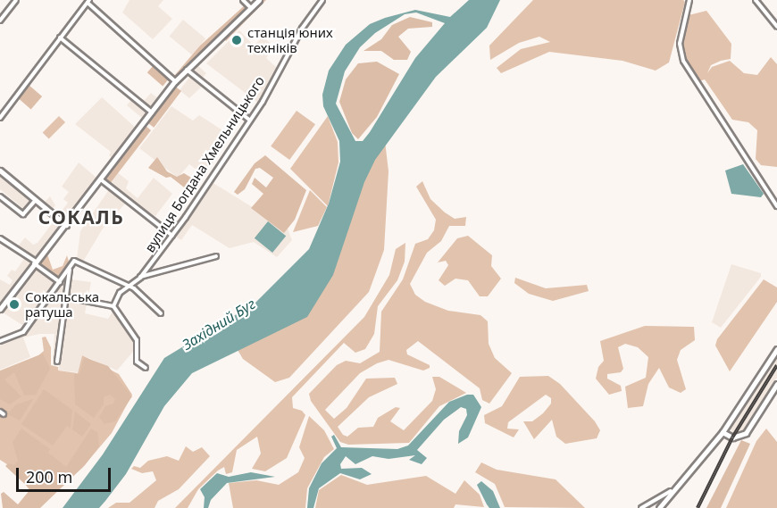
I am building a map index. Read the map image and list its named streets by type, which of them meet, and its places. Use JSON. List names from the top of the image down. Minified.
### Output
{"streets":{"street":["вулиця Богдана Хмельницького"]},"districts":["СОКАЛЬ"],"water":["Західний Буг"],"places":["станція юних техніків","Сокальська ратуша"],"scale_bar":"200 m"}
